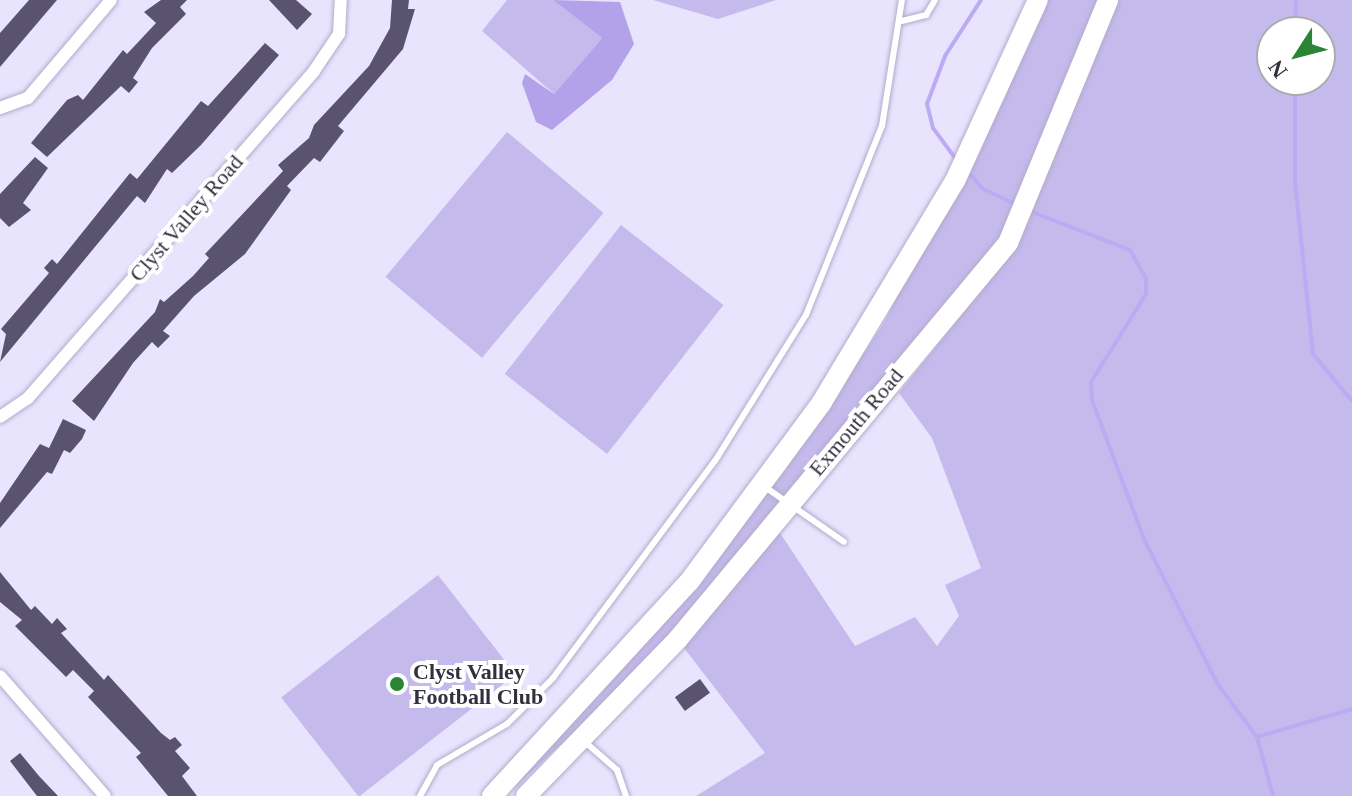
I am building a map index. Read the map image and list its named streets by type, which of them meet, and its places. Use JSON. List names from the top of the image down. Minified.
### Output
{"streets":{"highway":["Exmouth Road"],"street":["Clyst Valley Road"]},"places":["Clyst Valley Football Club"],"north":"bottom left"}
